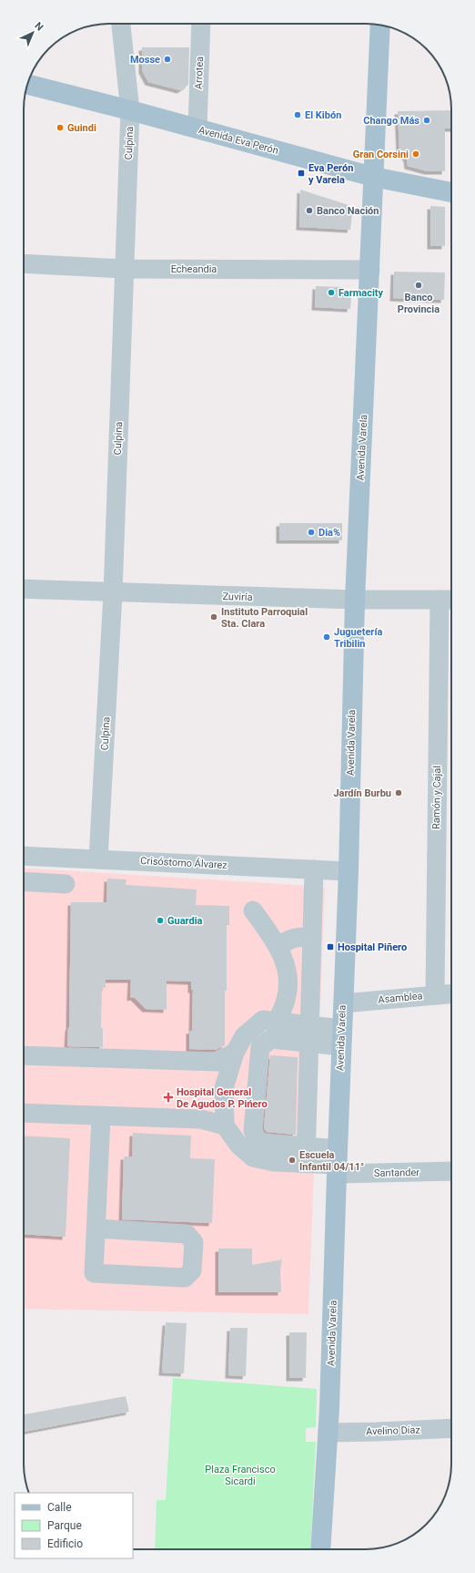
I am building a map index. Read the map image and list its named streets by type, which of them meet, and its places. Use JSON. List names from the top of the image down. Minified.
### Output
{"streets":{"main road":["Avenida Eva Perón","Avenida Varela"],"street":["Arrotea","Culpina","Echeandia","Zuviría","Ramón y Cajal","Crisóstomo Álvarez","Asamblea","Santander","Avelino Díaz"]},"crossings":[["Arrotea","Avenida Eva Perón"],["Avenida Eva Perón","Culpina"],["Avenida Eva Perón","Avenida Varela"],["Culpina","Echeandia"],["Culpina","Zuviría"],["Culpina","Crisóstomo Álvarez"],["Echeandia","Avenida Varela"],["Avenida Varela","Zuviría"],["Avenida Varela","Crisóstomo Álvarez"],["Avenida Varela","Asamblea"],["Avenida Varela","Santander"],["Avenida Varela","Avelino Díaz"],["Zuviría","Ramón y Cajal"],["Ramón y Cajal","Asamblea"]],"parks":["Plaza Francisco Sicardi"],"places":{"other":["Mosse","El Kibón","Chango Más","Guindi","Gran Corsini","Banco Nación","Banco Provincia","Farmacity","Dia%","Instituto Parroquial Sta. Clara","Juguetería Tribilin","Jardín Burbu","Guardia","Escuela Infantil 04/11°"],"transit":["Eva Perón y Varela","Hospital Piñero"],"health":["Hospital General De Agudos P. Pińero"]},"legend":["Calle","Parque","Edificio"],"north":"top right"}
